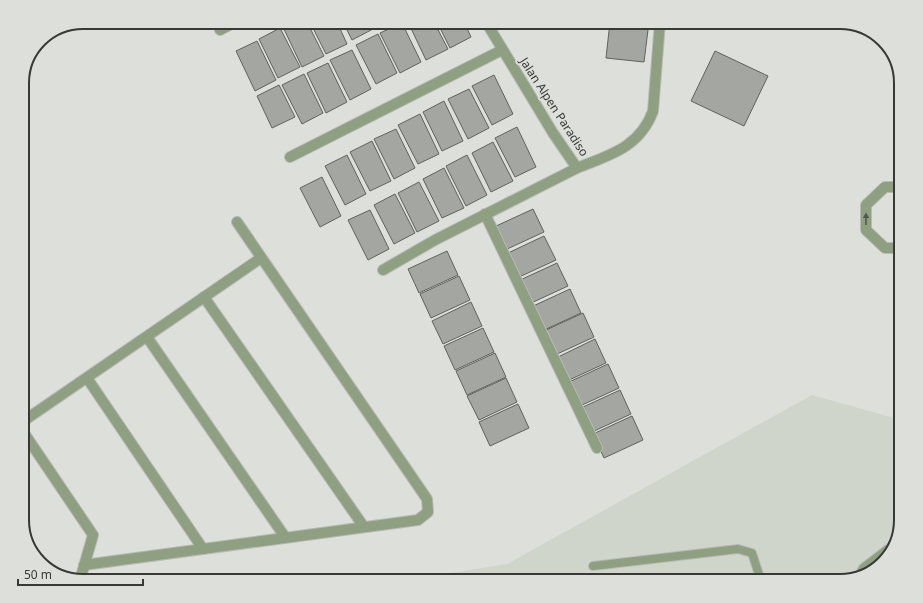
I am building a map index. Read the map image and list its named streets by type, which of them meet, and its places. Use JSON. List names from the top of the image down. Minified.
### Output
{"streets":{"street":["Jalan Alpen Paradiso"]},"scale_bar":"50 m"}
